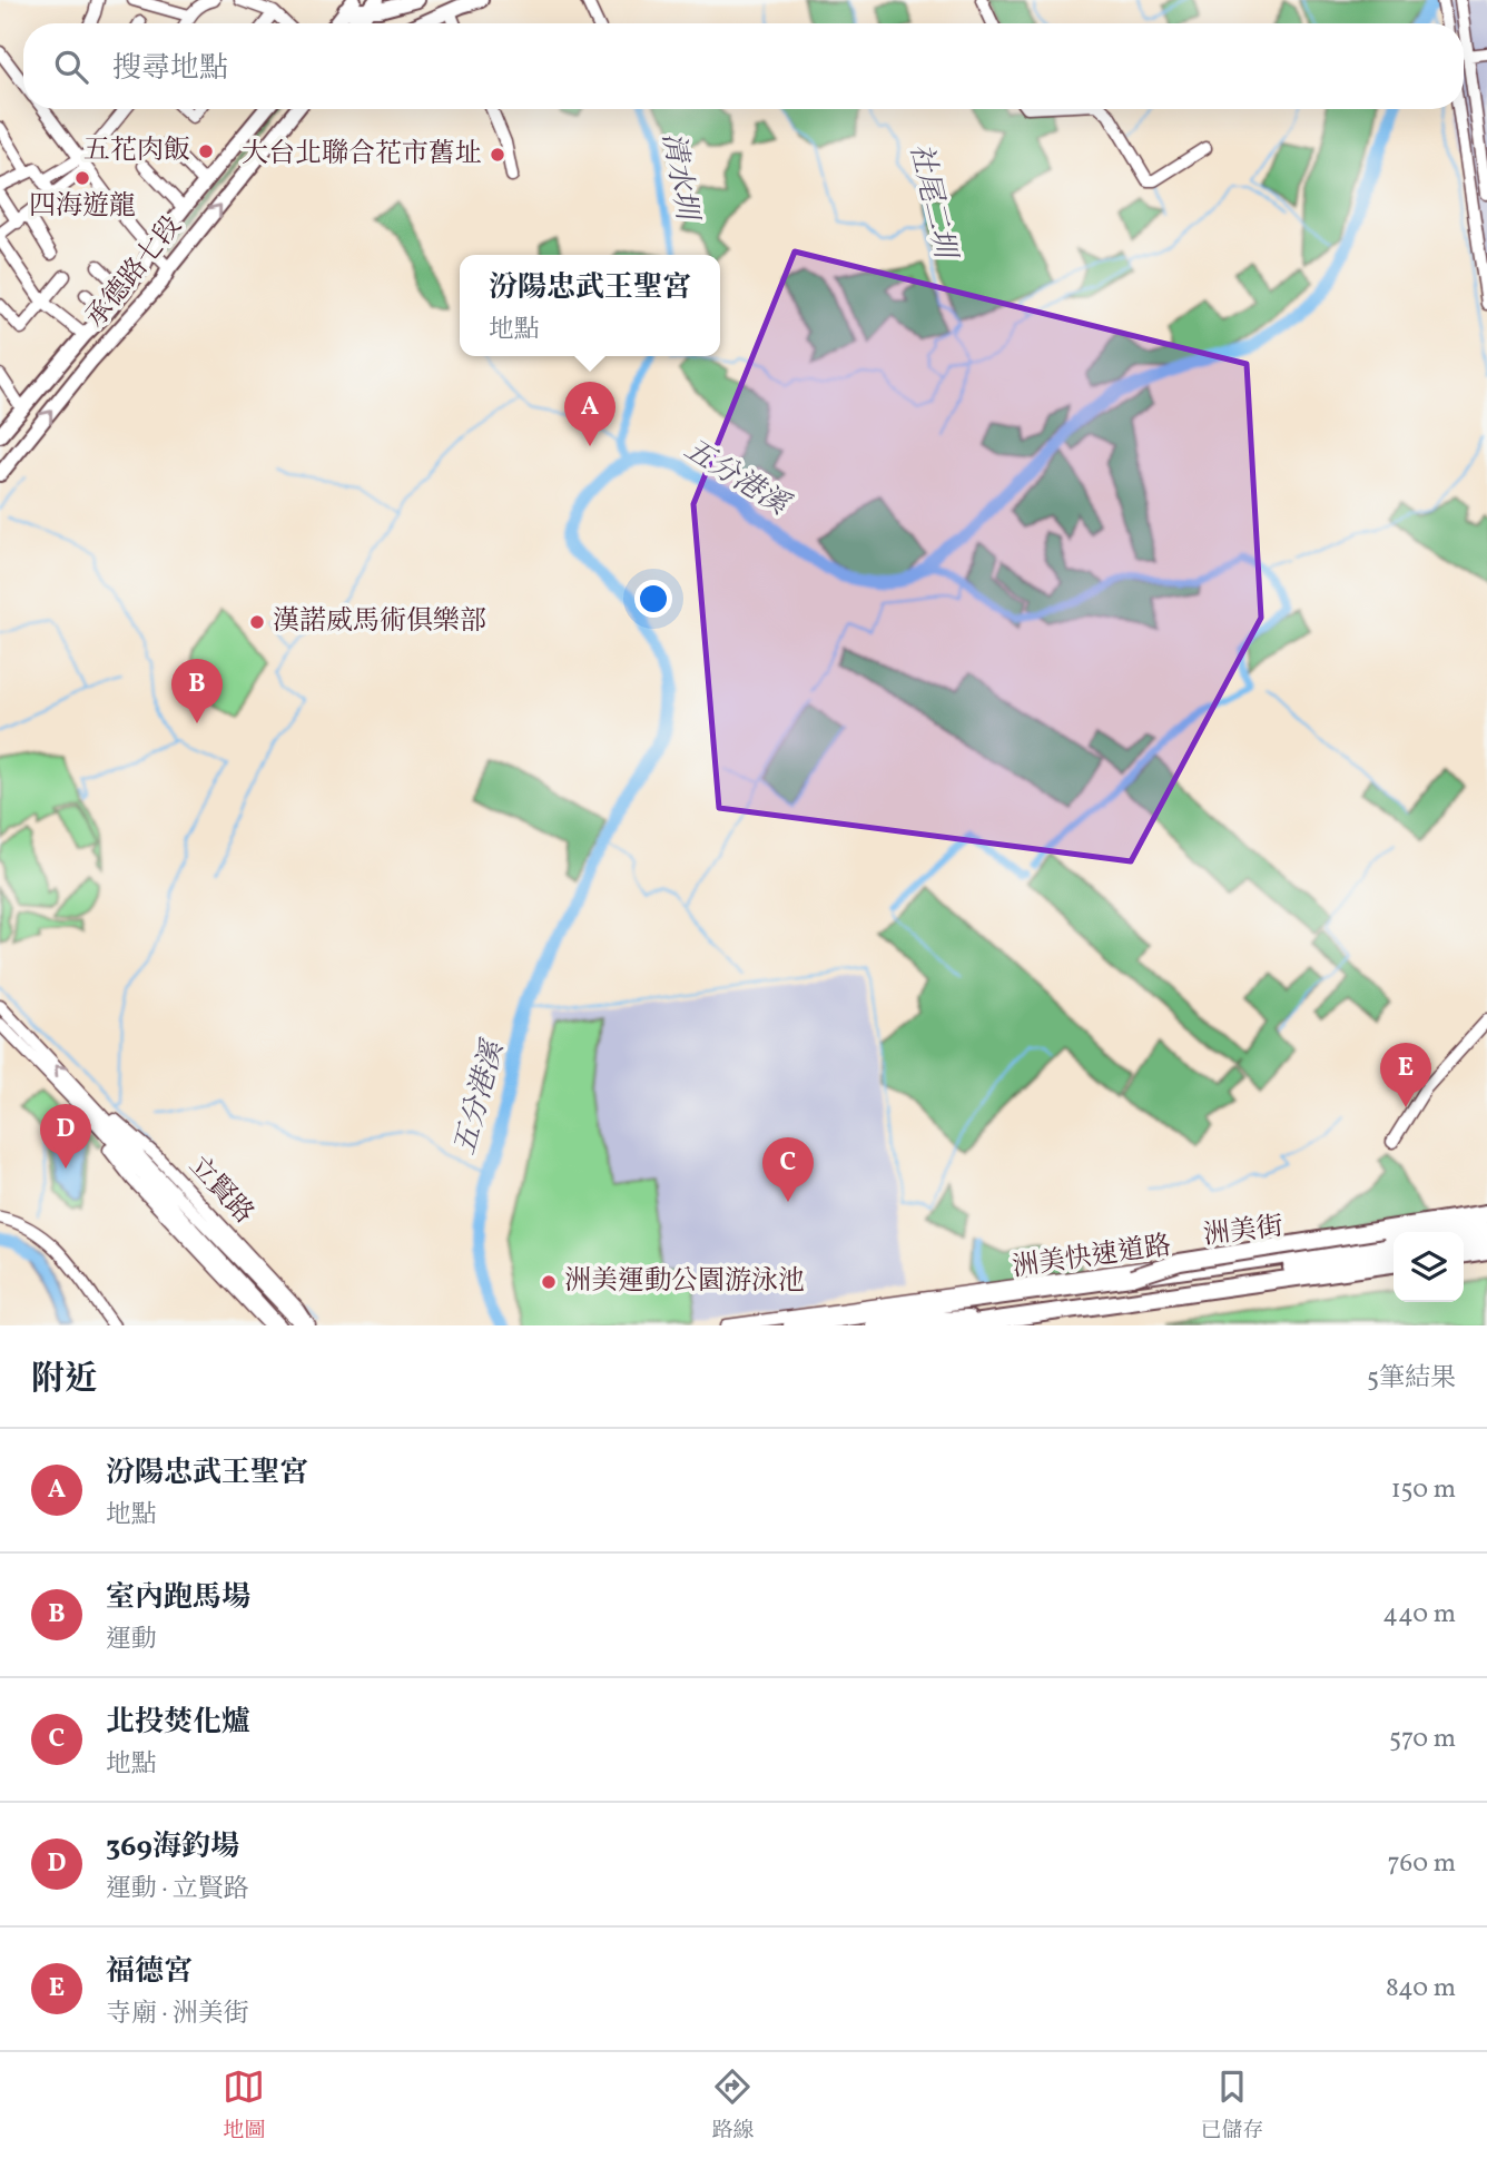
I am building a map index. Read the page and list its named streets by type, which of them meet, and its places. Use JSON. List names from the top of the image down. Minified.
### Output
{"streets":{"highway":["洲美快速道路"],"main road":["承德路七段"],"street":["立賢路","洲美街"]},"water":["清水圳","社尾二圳","五分港溪"],"places":["五花肉飯","大台北聯合花市舊址","四海遊龍","漢諾威馬術俱樂部","洲美運動公園游泳池"],"page":{"search":"搜尋地點","popup":["汾陽忠武王聖宮","地點"],"pins":["A","B","E","D","C"],"heading":["附近","5筆結果"],"list":[{"mark":"A","name":"汾陽忠武王聖宮","note":"地點","value":"150 m"},{"mark":"B","name":"室內跑馬場","note":"運動","value":"440 m"},{"mark":"C","name":"北投焚化爐","note":"地點","value":"570 m"},{"mark":"D","name":"369海釣場","note":"運動 · 立賢路","value":"760 m"},{"mark":"E","name":"福德宮","note":"寺廟 · 洲美街","value":"840 m"}],"nav":["地圖","路線","已儲存"]}}
